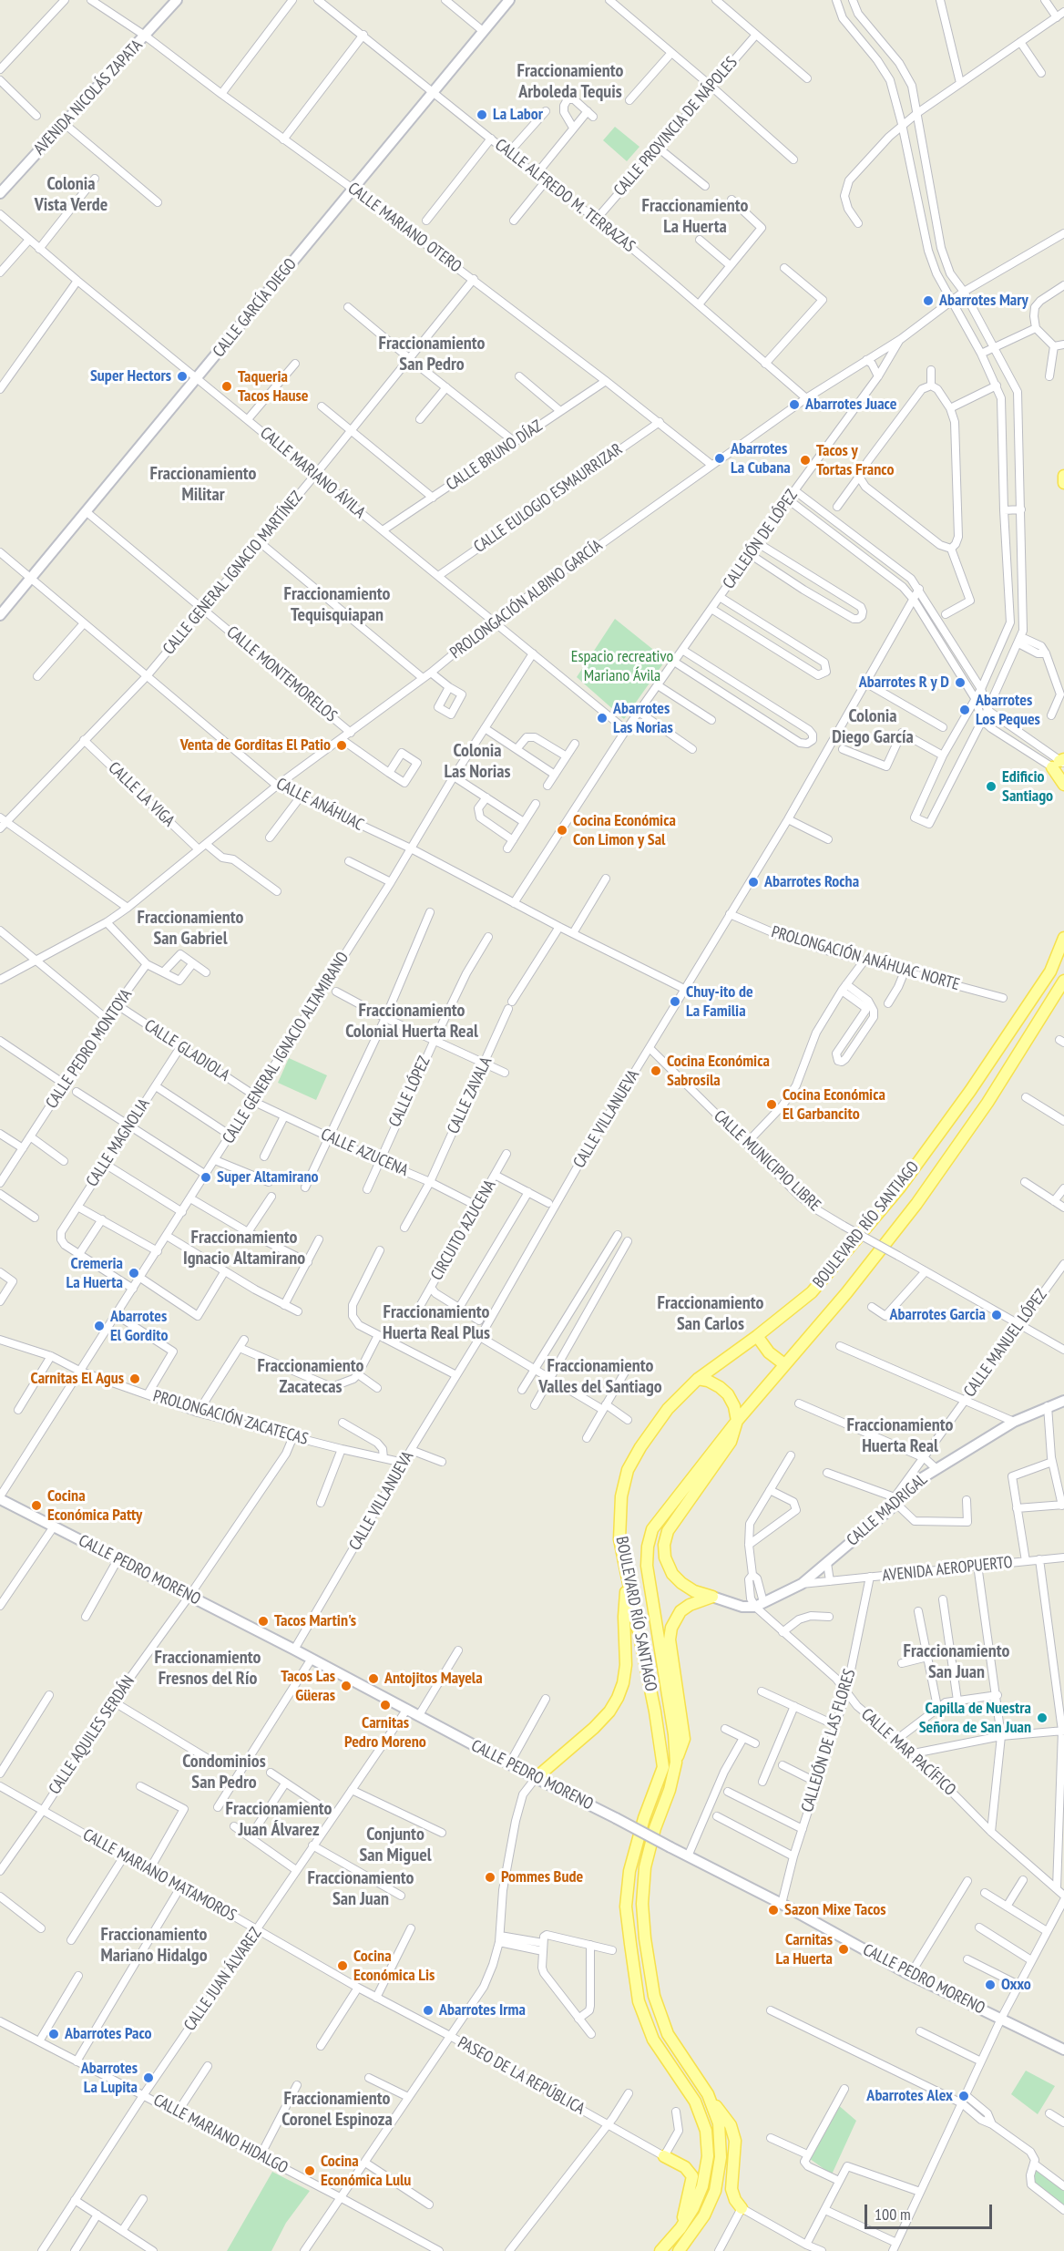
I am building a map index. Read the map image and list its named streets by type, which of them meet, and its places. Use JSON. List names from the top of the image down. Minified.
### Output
{"streets":{"main road":["BOULEVARD RÍO SANTIAGO"],"street":["AVENIDA NICOLÁS ZAPATA","CALLE PROVINCIA DE NÁPOLES","CALLE ALFREDO M. TERRAZAS","CALLE MARIANO OTERO","CALLE GARCÍA DIEGO","CALLE BRUNO DÍAZ","CALLE MARIANO ÁVILA","CALLE EULOGIO ESMAURRIZAR","CALLEJÓN DE LÓPEZ","CALLE GENERAL IGNACIO MARTÍNEZ","PROLONGACIÓN ALBINO GARCÍA","CALLE MONTEMORELOS","CALLE LA VIGA","CALLE ANÁHUAC","PROLONGACIÓN ANÁHUAC NORTE","CALLE GENERAL IGNACIO ALTAMIRANO","CALLE PEDRO MONTOYA","CALLE GLADIOLA","CALLE LÓPEZ","CALLE ZAVALA","CALLE VILLANUEVA","CALLE MAGNOLIA","CALLE AZUCENA","CALLE MUNICIPIO LIBRE","CIRCUITO AZUCENA","CALLE MANUEL LÓPEZ","PROLONGACIÓN ZACATECAS","CALLE MADRIGAL","AVENIDA AEROPUERTO","CALLE PEDRO MORENO","CALLE AQUILES SERDÁN","CALLEJÓN DE LAS FLORES","CALLE MAR PACÍFICO","CALLE MARIANO MATAMOROS","CALLE JUAN ÁLVAREZ","PASEO DE LA REPÚBLICA","CALLE MARIANO HIDALGO"]},"crossings":[["AVENIDA NICOLÁS ZAPATA","CALLE MARIANO OTERO"],["CALLE PROVINCIA DE NÁPOLES","CALLE ALFREDO M. TERRAZAS"],["CALLE ALFREDO M. TERRAZAS","CALLE GARCÍA DIEGO"],["CALLE ALFREDO M. TERRAZAS","PROLONGACIÓN ALBINO GARCÍA"],["CALLE MARIANO OTERO","CALLE GARCÍA DIEGO"],["CALLE MARIANO OTERO","CALLE BRUNO DÍAZ"],["CALLE MARIANO OTERO","CALLE EULOGIO ESMAURRIZAR"],["CALLE MARIANO OTERO","CALLE GENERAL IGNACIO MARTÍNEZ"],["CALLE MARIANO OTERO","PROLONGACIÓN ALBINO GARCÍA"],["CALLE GARCÍA DIEGO","CALLE MARIANO ÁVILA"],["CALLE GARCÍA DIEGO","CALLE MONTEMORELOS"],["CALLE GARCÍA DIEGO","CALLE ANÁHUAC"],["CALLE BRUNO DÍAZ","CALLE MARIANO ÁVILA"],["CALLE MARIANO ÁVILA","CALLE EULOGIO ESMAURRIZAR"],["CALLE MARIANO ÁVILA","CALLEJÓN DE LÓPEZ"],["CALLE MARIANO ÁVILA","CALLE GENERAL IGNACIO MARTÍNEZ"],["CALLE MARIANO ÁVILA","PROLONGACIÓN ALBINO GARCÍA"],["CALLE MARIANO ÁVILA","CALLE GENERAL IGNACIO ALTAMIRANO"],["CALLEJÓN DE LÓPEZ","PROLONGACIÓN ALBINO GARCÍA"],["CALLEJÓN DE LÓPEZ","CALLE ANÁHUAC"],["CALLE GENERAL IGNACIO MARTÍNEZ","CALLE MONTEMORELOS"],["CALLE GENERAL IGNACIO MARTÍNEZ","CALLE LA VIGA"],["CALLE GENERAL IGNACIO MARTÍNEZ","CALLE ANÁHUAC"],["PROLONGACIÓN ALBINO GARCÍA","CALLE MONTEMORELOS"],["PROLONGACIÓN ALBINO GARCÍA","CALLE LA VIGA"],["PROLONGACIÓN ALBINO GARCÍA","CALLE ANÁHUAC"],["CALLE ANÁHUAC","CALLE GENERAL IGNACIO ALTAMIRANO"],["CALLE ANÁHUAC","CALLE VILLANUEVA"],["PROLONGACIÓN ANÁHUAC NORTE","CALLE VILLANUEVA"],["CALLE GENERAL IGNACIO ALTAMIRANO","CALLE GLADIOLA"],["CALLE GENERAL IGNACIO ALTAMIRANO","CALLE AZUCENA"],["CALLE GENERAL IGNACIO ALTAMIRANO","PROLONGACIÓN ZACATECAS"],["CALLE GENERAL IGNACIO ALTAMIRANO","CALLE PEDRO MORENO"],["CALLE PEDRO MONTOYA","CALLE GLADIOLA"],["CALLE GLADIOLA","CALLE MAGNOLIA"],["CALLE GLADIOLA","CALLE AZUCENA"],["CALLE LÓPEZ","CALLE AZUCENA"],["CALLE ZAVALA","CALLE AZUCENA"],["CALLE VILLANUEVA","CALLE MUNICIPIO LIBRE"],["CALLE VILLANUEVA","PROLONGACIÓN ZACATECAS"],["CALLE VILLANUEVA","CALLE PEDRO MORENO"],["CALLE AZUCENA","CIRCUITO AZUCENA"],["CALLE MUNICIPIO LIBRE","CALLE MANUEL LÓPEZ"],["CALLE MANUEL LÓPEZ","CALLE MADRIGAL"],["PROLONGACIÓN ZACATECAS","CALLE AQUILES SERDÁN"],["CALLE MADRIGAL","AVENIDA AEROPUERTO"],["CALLE MADRIGAL","CALLE MAR PACÍFICO"],["AVENIDA AEROPUERTO","CALLEJÓN DE LAS FLORES"],["CALLE PEDRO MORENO","CALLE AQUILES SERDÁN"],["CALLE PEDRO MORENO","CALLEJÓN DE LAS FLORES"],["CALLE PEDRO MORENO","CALLE JUAN ÁLVAREZ"],["CALLE AQUILES SERDÁN","CALLE MARIANO MATAMOROS"],["CALLEJÓN DE LAS FLORES","CALLE MAR PACÍFICO"],["CALLE MARIANO MATAMOROS","CALLE JUAN ÁLVAREZ"],["CALLE MARIANO MATAMOROS","PASEO DE LA REPÚBLICA"],["CALLE JUAN ÁLVAREZ","CALLE MARIANO HIDALGO"]],"districts":["Fraccionamiento Arboleda Tequis","Colonia Vista Verde","Fraccionamiento La Huerta","Fraccionamiento San Pedro","Fraccionamiento Militar","Fraccionamiento Tequisquiapan","Colonia Diego García","Colonia Las Norias","Fraccionamiento San Gabriel","Fraccionamiento Colonial Huerta Real","Fraccionamiento Ignacio Altamirano","Fraccionamiento San Carlos","Fraccionamiento Huerta Real Plus","Fraccionamiento Zacatecas","Fraccionamiento Valles del Santiago","Fraccionamiento Huerta Real","Fraccionamiento San Juan","Fraccionamiento Fresnos del Río","Condominios San Pedro","Fraccionamiento Juan Álvarez","Conjunto San Miguel","Fraccionamiento San Juan","Fraccionamiento Mariano Hidalgo","Fraccionamiento Coronel Espinoza"],"parks":["Espacio recreativo Mariano Ávila"],"places":["La Labor","Abarrotes Mary","Super Hectors","Taqueria Tacos Hause","Abarrotes Juace","Abarrotes La Cubana","Tacos y Tortas Franco","Abarrotes R y D","Abarrotes Los Peques","Abarrotes Las Norias","Venta de Gorditas El Patio","Edificio Santiago","Cocina Económica Con Limon y Sal","Abarrotes Rocha","Chuy-ito de La Familia","Cocina Económica Sabrosila","Cocina Económica El Garbancito","Super Altamirano","Cremeria La Huerta","Abarrotes Garcia","Abarrotes El Gordito","Carnitas El Agus","Cocina Económica Patty","Tacos Martin's","Antojitos Mayela","Tacos Las Güeras","Carnitas Pedro Moreno","Capilla de Nuestra Señora de San Juan","Pommes Bude","Sazon Mixe Tacos","Carnitas La Huerta","Cocina Económica Lis","Oxxo","Abarrotes Irma","Abarrotes Paco","Abarrotes La Lupita","Abarrotes Alex","Cocina Económica Lulu"],"scale_bar":"100 m"}
